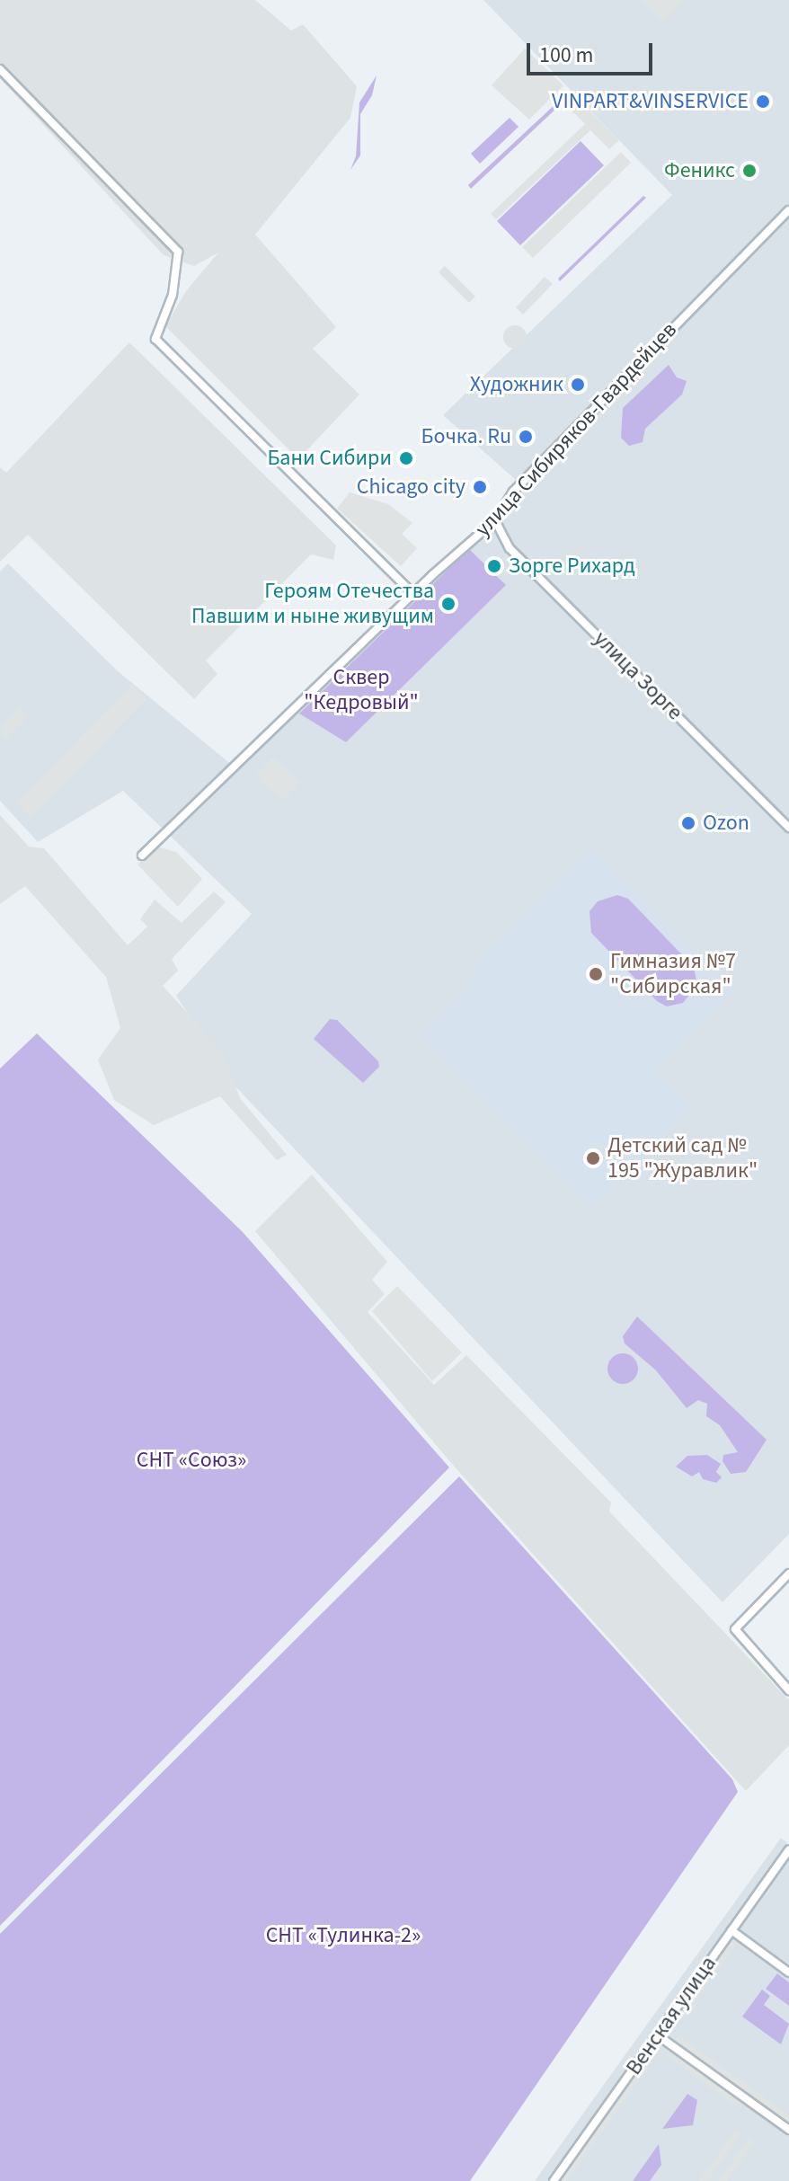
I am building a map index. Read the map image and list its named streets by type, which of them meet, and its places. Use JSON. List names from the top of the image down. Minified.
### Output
{"streets":{"street":["улица Сибиряков-Гвардейцев","улица Зорге","Венская улица"]},"crossings":[["улица Сибиряков-Гвардейцев","улица Зорге"]],"parks":["Сквер \"Кедровый\"","СНТ «Союз»","СНТ «Тулинка-2»"],"places":["VINPART&VINSERVICE","Феникс","Художник","Бочка. Ru","Бани Сибири","Chicago city","Зорге Рихард","Героям Отечества Павшим и ныне живущим","Ozon","Гимназия №7 \"Сибирская\"","Детский сад № 195 \"Журавлик\""],"scale_bar":"100 m"}
